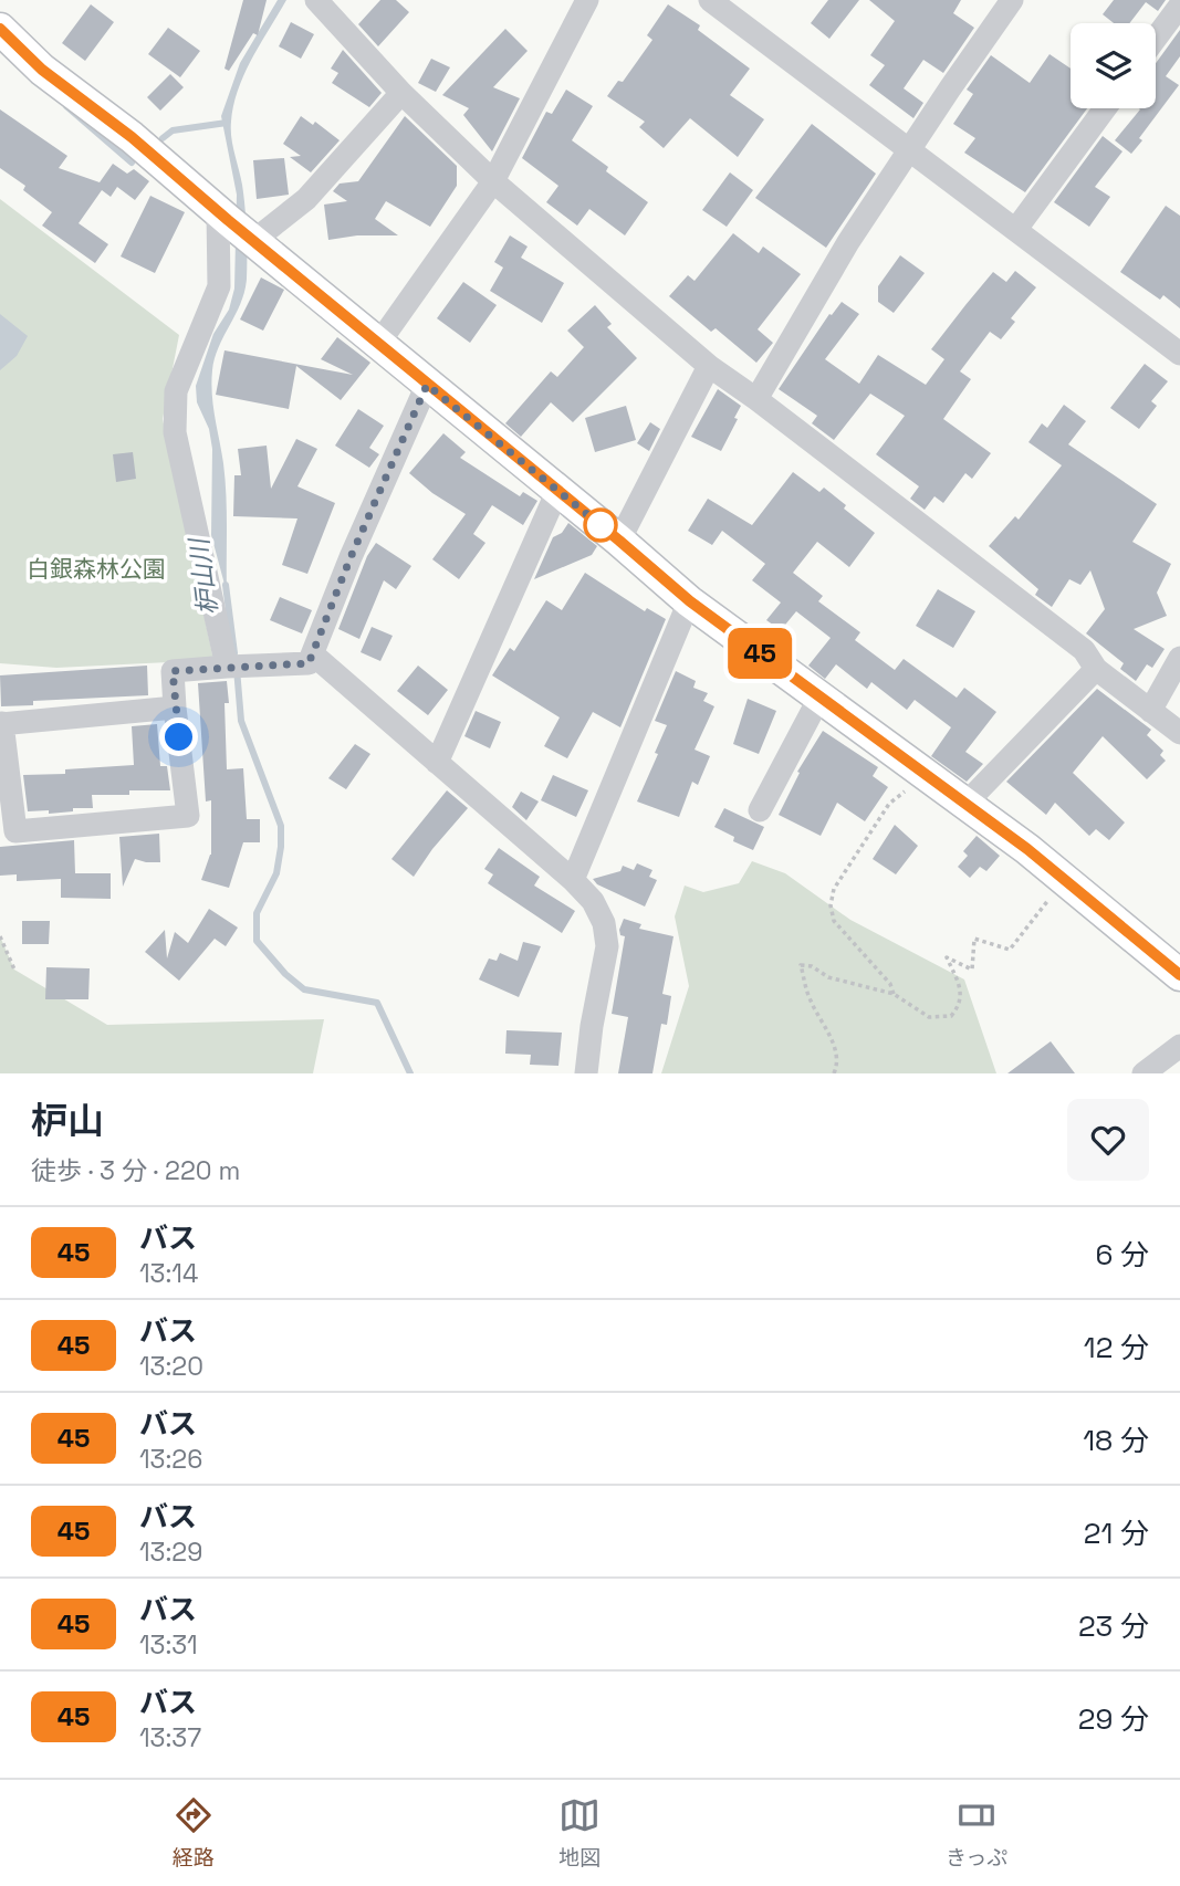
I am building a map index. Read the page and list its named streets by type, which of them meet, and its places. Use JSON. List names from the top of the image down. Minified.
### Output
{"water":["枦山川"],"parks":["白銀森林公園"],"lines":["bus line 45"],"page":{"on_map":"45","heading":["枦山","徒歩 · 3 分 · 220 m"],"list":[{"mark":"45","name":"バス","note":"13:14","value":"6 分"},{"mark":"45","name":"バス","note":"13:20","value":"12 分"},{"mark":"45","name":"バス","note":"13:26","value":"18 分"},{"mark":"45","name":"バス","note":"13:29","value":"21 分"},{"mark":"45","name":"バス","note":"13:31","value":"23 分"},{"mark":"45","name":"バス","note":"13:37","value":"29 分"}],"tabs":["経路","地図","きっぷ"]}}
